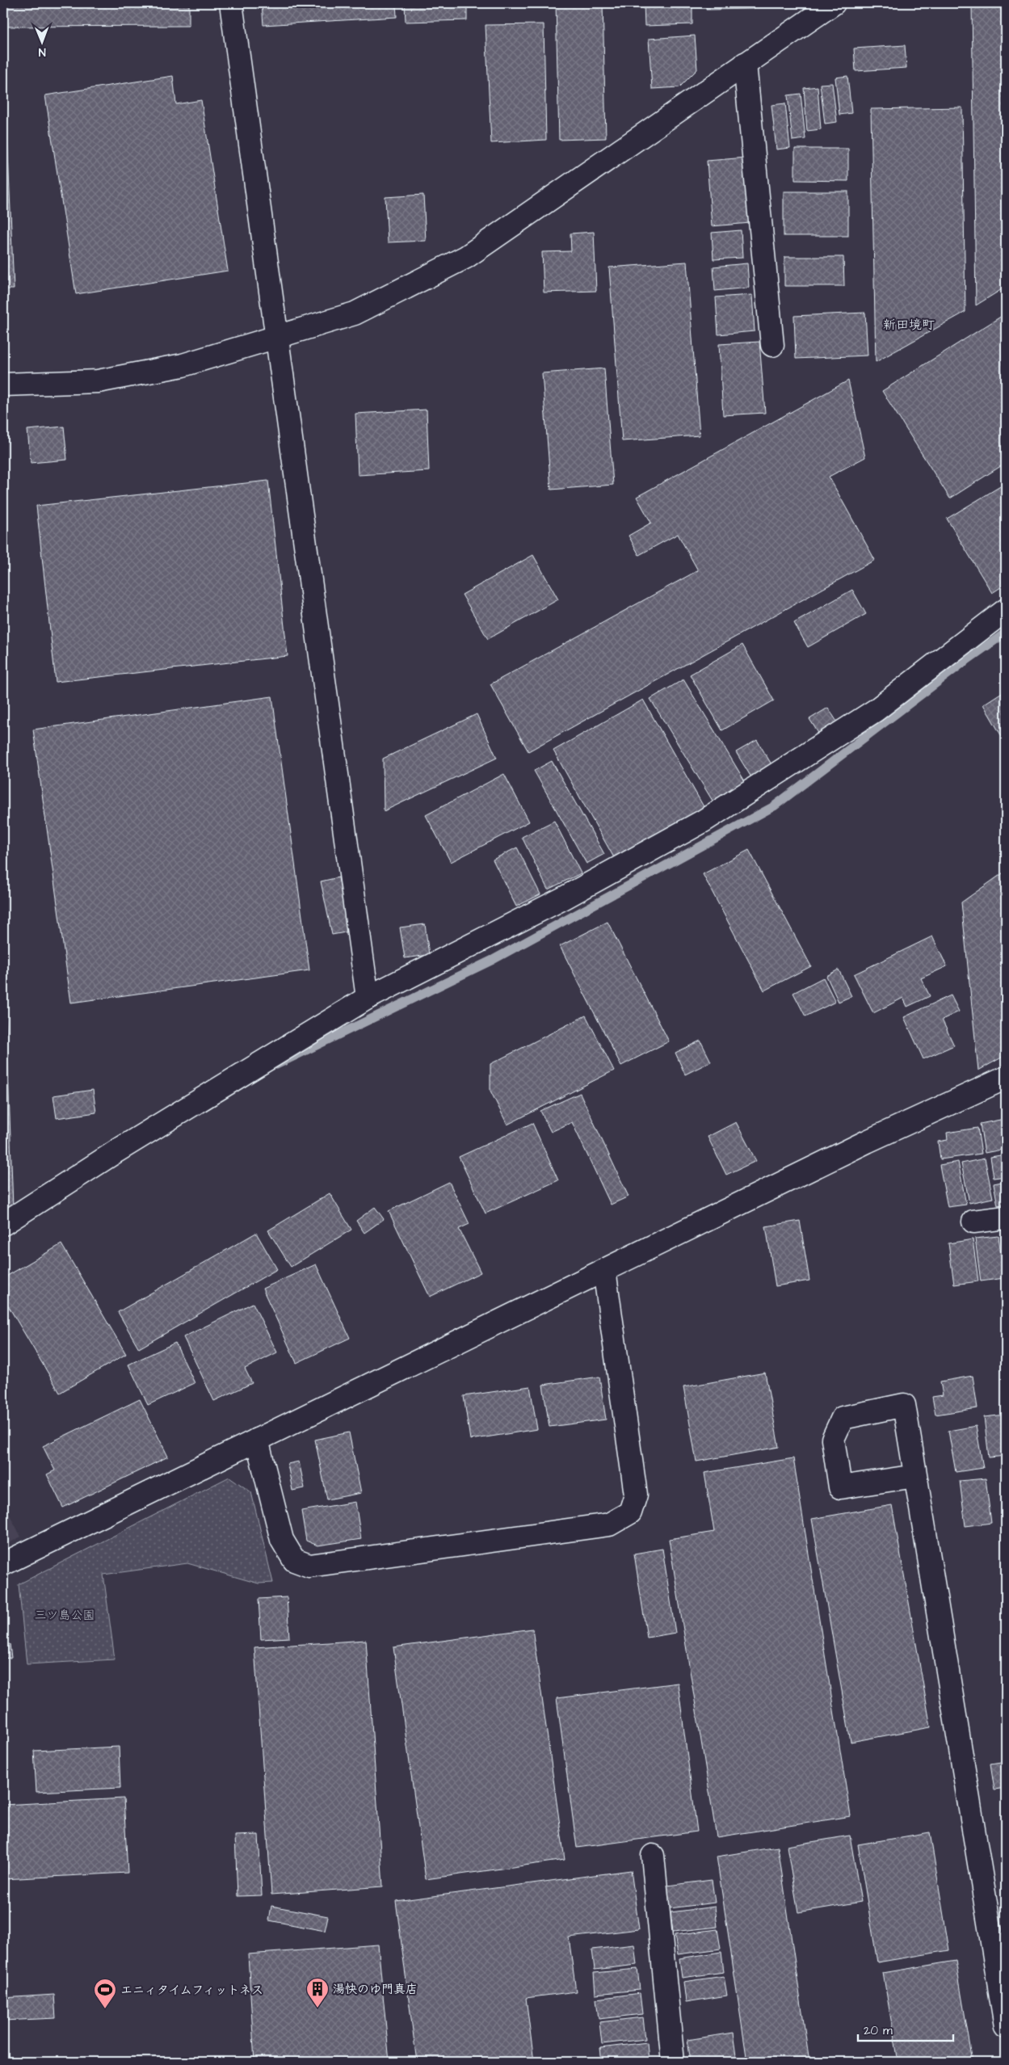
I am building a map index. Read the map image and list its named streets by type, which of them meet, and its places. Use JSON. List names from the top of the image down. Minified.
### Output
{"districts":["新田境町"],"parks":["三ツ島公園"],"places":{"building":["湯快のゆ門真店"],"sports":["エニィタイムフィットネス"]},"scale_bar":"20 m","north":"bottom"}
